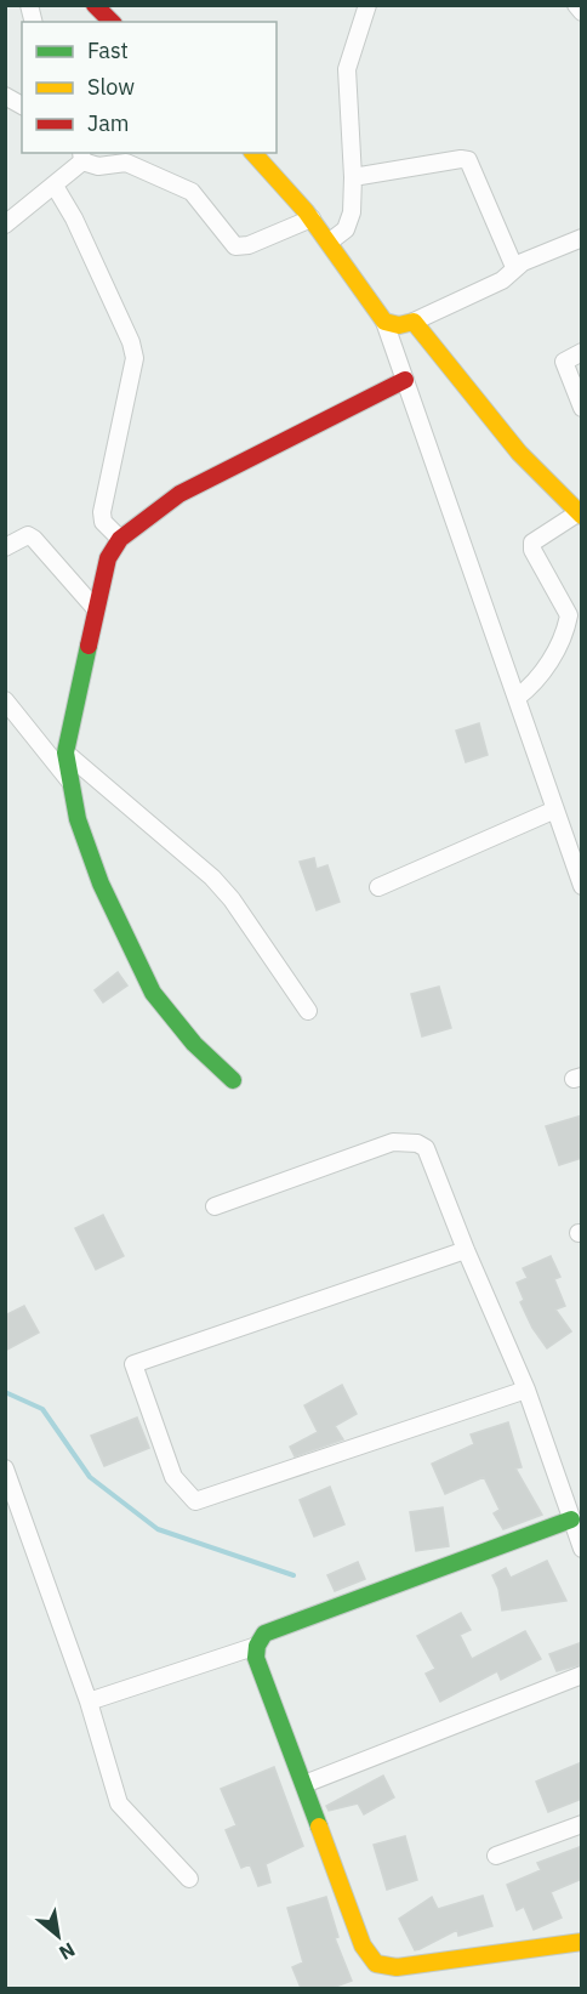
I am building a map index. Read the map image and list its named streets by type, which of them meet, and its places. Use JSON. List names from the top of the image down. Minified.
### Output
{"legend":["Fast","Slow","Jam"],"north":"bottom right"}
